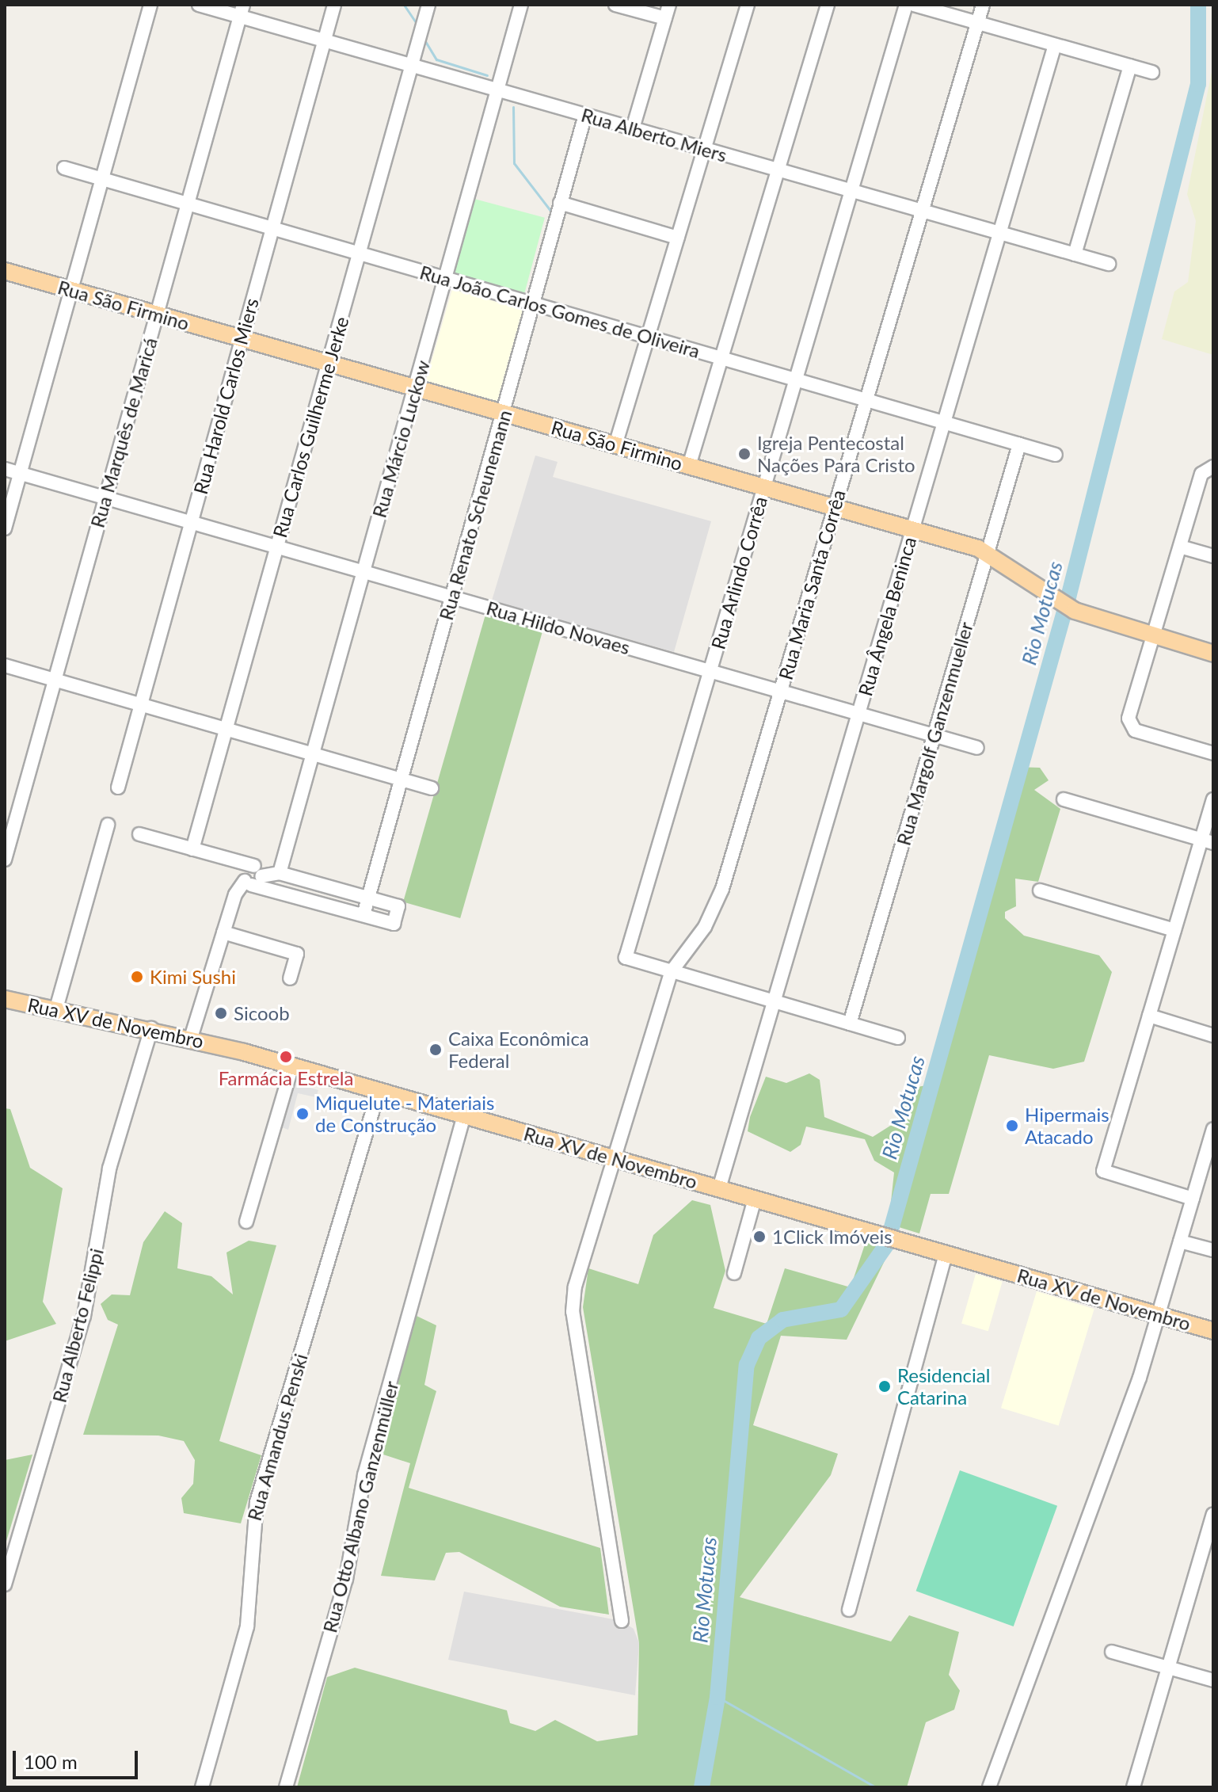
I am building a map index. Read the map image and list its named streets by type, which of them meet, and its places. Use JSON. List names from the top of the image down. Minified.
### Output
{"streets":{"main road":["Rua São Firmino","Rua XV de Novembro"],"street":["Rua Alberto Miers","Rua João Carlos Gomes de Oliveira","Rua Harold Carlos Miers","Rua Carlos Guilherme Jerke","Rua Marquês de Maricá","Rua Márcio Luckow","Rua Renato Scheunemann","Rua Arlindo Corrêa","Rua Maria Santa Corrêa","Rua Ângela Beninca","Rua Hildo Novaes","Rua Margolf Ganzenmueller","Rua Alberto Felippi","Rua Amandus Penski","Rua Otto Albano Ganzenmüller"]},"crossings":[["Rua Alberto Miers","Rua Harold Carlos Miers"],["Rua Alberto Miers","Rua Carlos Guilherme Jerke"],["Rua Alberto Miers","Rua Marquês de Maricá"],["Rua Alberto Miers","Rua Márcio Luckow"],["Rua Alberto Miers","Rua Renato Scheunemann"],["Rua Alberto Miers","Rua Arlindo Corrêa"],["Rua Alberto Miers","Rua Maria Santa Corrêa"],["Rua Alberto Miers","Rua Ângela Beninca"],["Rua São Firmino","Rua Harold Carlos Miers"],["Rua São Firmino","Rua Carlos Guilherme Jerke"],["Rua São Firmino","Rua Marquês de Maricá"],["Rua São Firmino","Rua Márcio Luckow"],["Rua São Firmino","Rua Renato Scheunemann"],["Rua São Firmino","Rua Arlindo Corrêa"],["Rua São Firmino","Rua Maria Santa Corrêa"],["Rua São Firmino","Rua Ângela Beninca"],["Rua São Firmino","Rua Margolf Ganzenmueller"],["Rua João Carlos Gomes de Oliveira","Rua Harold Carlos Miers"],["Rua João Carlos Gomes de Oliveira","Rua Carlos Guilherme Jerke"],["Rua João Carlos Gomes de Oliveira","Rua Marquês de Maricá"],["Rua João Carlos Gomes de Oliveira","Rua Márcio Luckow"],["Rua João Carlos Gomes de Oliveira","Rua Renato Scheunemann"],["Rua João Carlos Gomes de Oliveira","Rua Arlindo Corrêa"],["Rua João Carlos Gomes de Oliveira","Rua Maria Santa Corrêa"],["Rua João Carlos Gomes de Oliveira","Rua Ângela Beninca"],["Rua João Carlos Gomes de Oliveira","Rua Margolf Ganzenmueller"],["Rua Harold Carlos Miers","Rua Hildo Novaes"],["Rua Carlos Guilherme Jerke","Rua Hildo Novaes"],["Rua Marquês de Maricá","Rua Hildo Novaes"],["Rua Márcio Luckow","Rua Hildo Novaes"],["Rua Renato Scheunemann","Rua Hildo Novaes"],["Rua Arlindo Corrêa","Rua Maria Santa Corrêa"],["Rua Arlindo Corrêa","Rua Hildo Novaes"],["Rua Maria Santa Corrêa","Rua Hildo Novaes"],["Rua Maria Santa Corrêa","Rua XV de Novembro"],["Rua Ângela Beninca","Rua Hildo Novaes"],["Rua Ângela Beninca","Rua XV de Novembro"],["Rua Hildo Novaes","Rua Margolf Ganzenmueller"],["Rua XV de Novembro","Rua Alberto Felippi"],["Rua XV de Novembro","Rua Amandus Penski"],["Rua XV de Novembro","Rua Otto Albano Ganzenmüller"]],"water":["Rio Motucas"],"places":["Igreja Pentecostal Nações Para Cristo","Kimi Sushi","Sicoob","Caixa Econômica Federal","Farmácia Estrela","Miquelute - Materiais de Construção","Hipermais Atacado","1Click Imóveis","Residencial Catarina"],"scale_bar":"100 m"}
